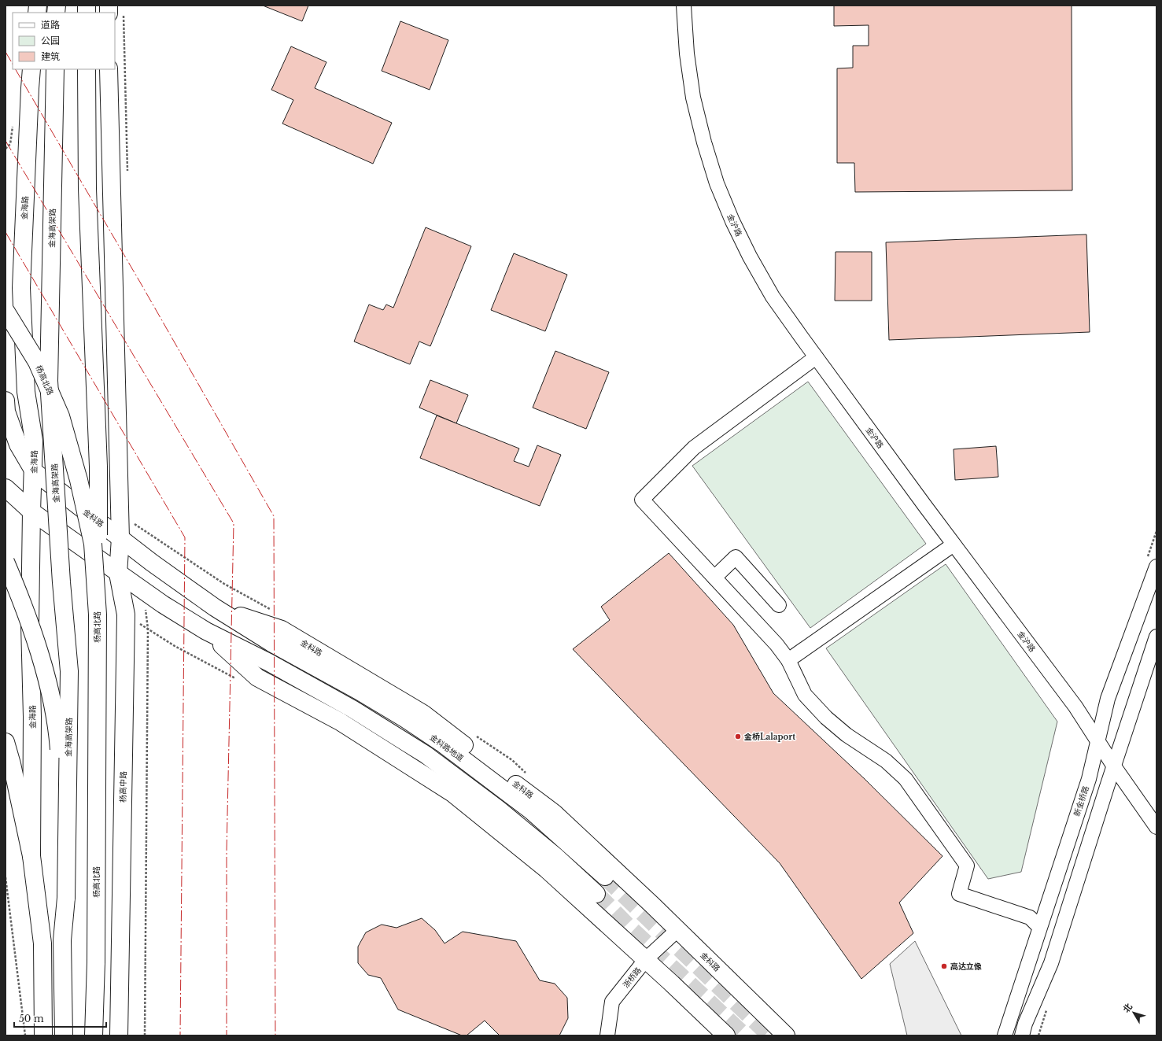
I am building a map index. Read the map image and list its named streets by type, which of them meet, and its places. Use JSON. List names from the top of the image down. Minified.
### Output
{"streets":{"main road":["金海路","金海高架路","杨高北路","金科路","金科路地道","杨高中路"],"street":["金沪路","新金桥路","浙桥路"]},"crossings":[["金海路","金科路"],["金沪路","新金桥路"],["金科路","金科路地道"],["金科路","杨高中路"],["金科路","浙桥路"]],"places":["金桥Lalaport","高达立像"],"legend":["道路","公园","建筑"],"scale_bar":"50 m","north":"top left"}
